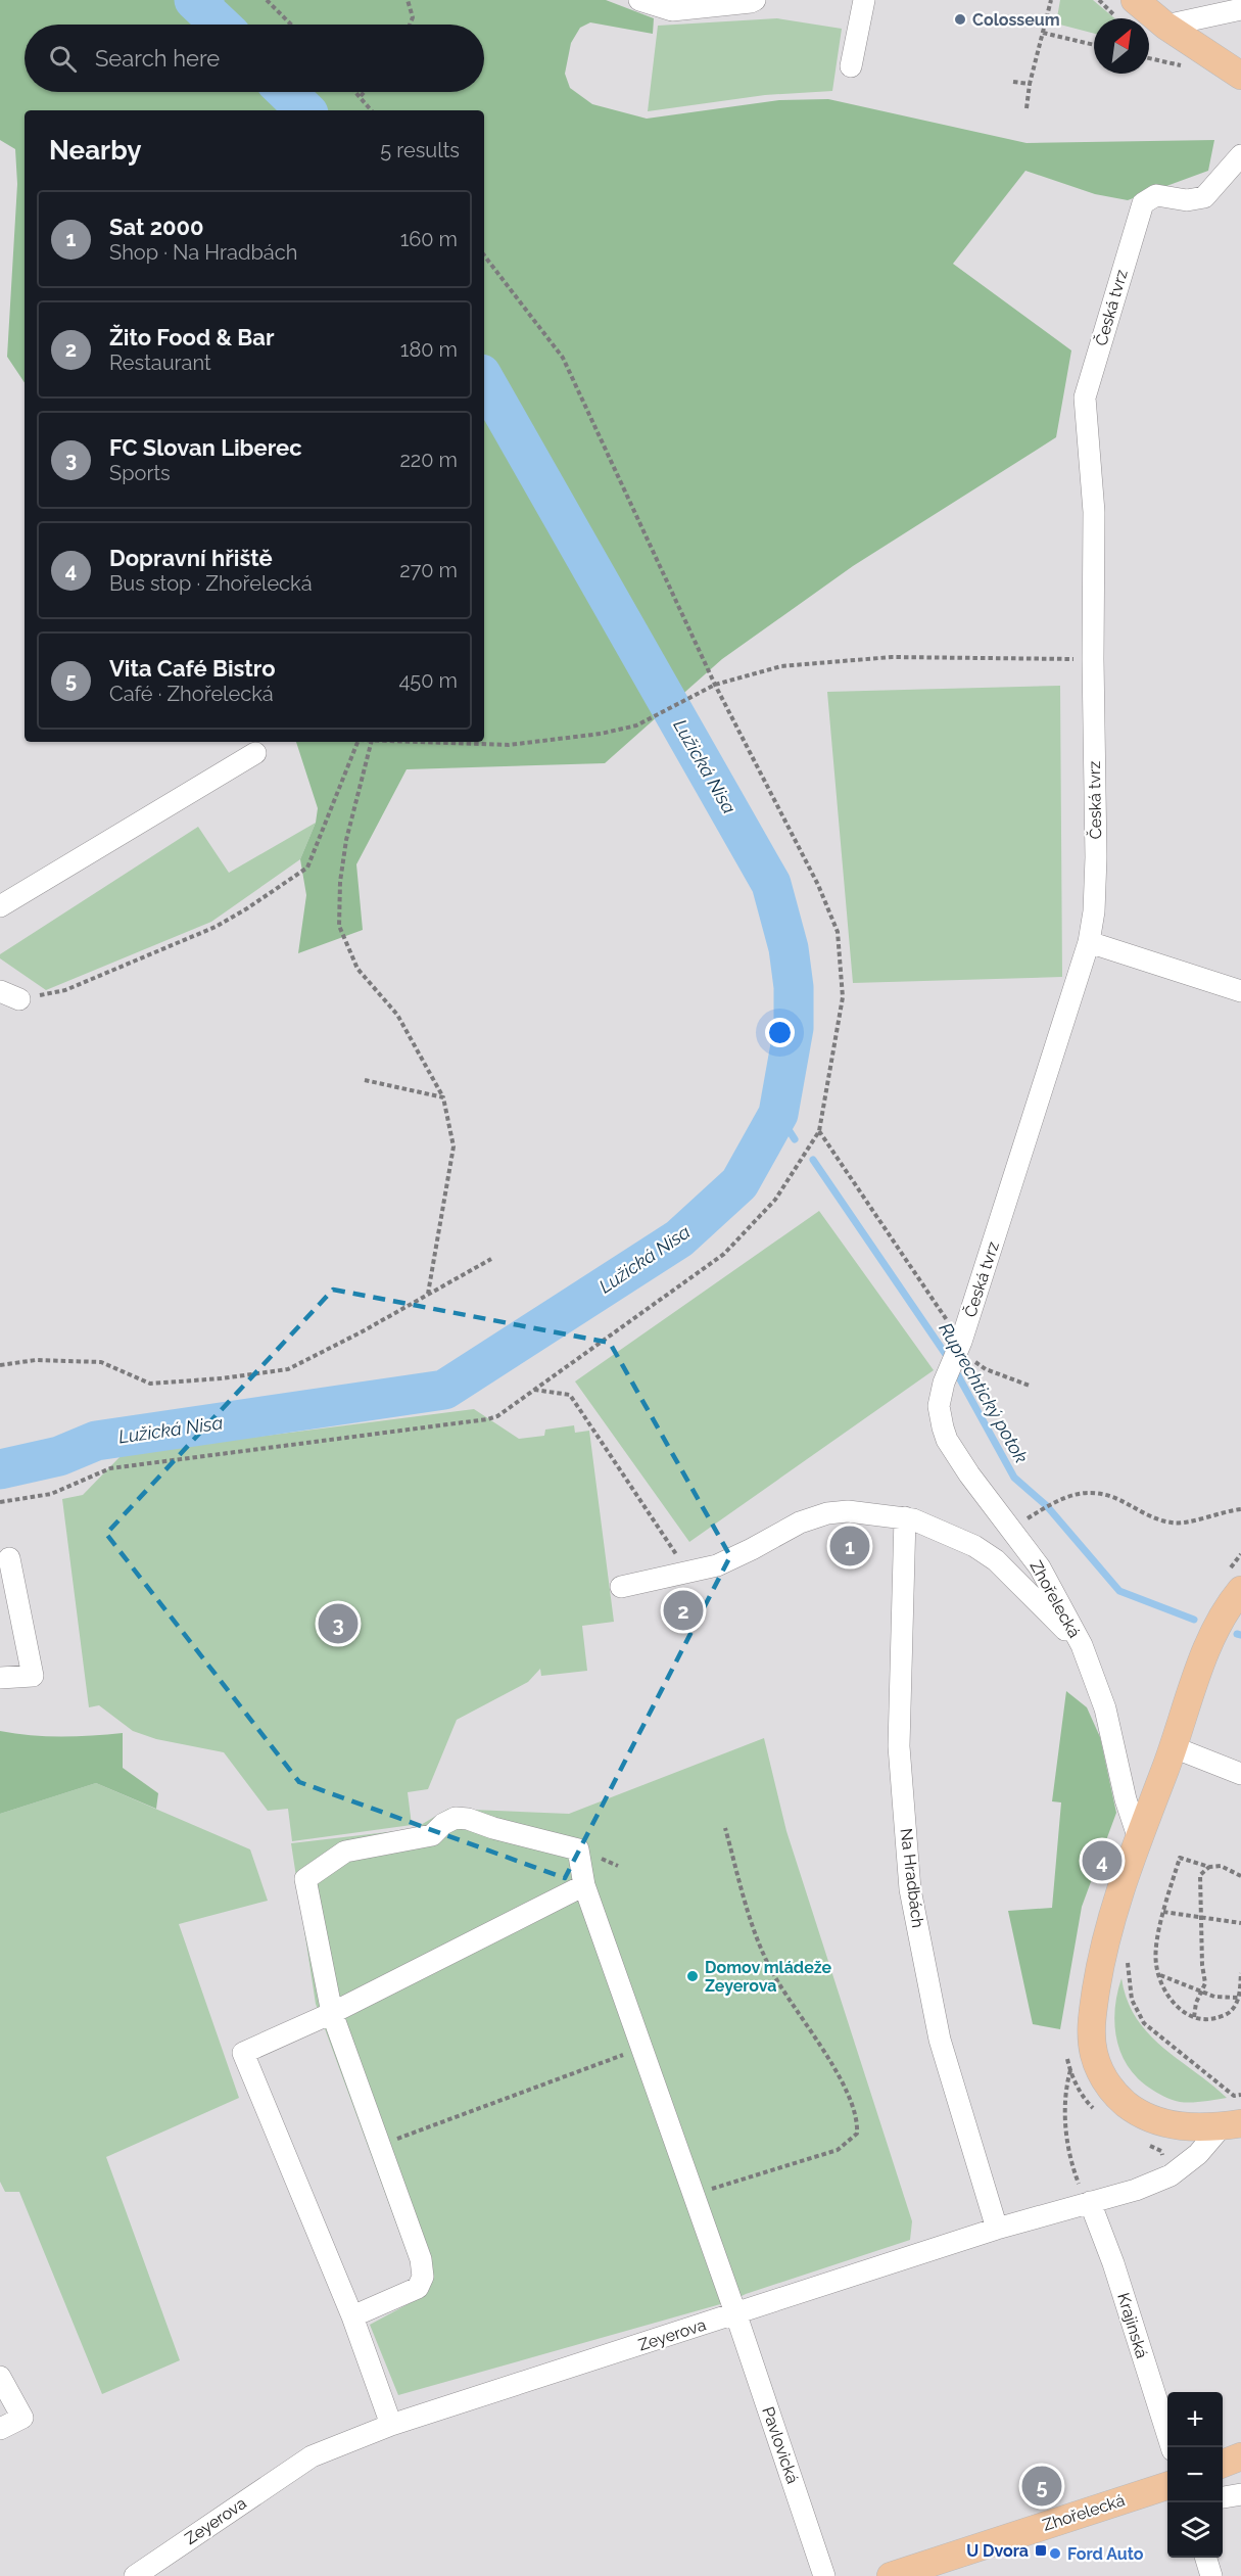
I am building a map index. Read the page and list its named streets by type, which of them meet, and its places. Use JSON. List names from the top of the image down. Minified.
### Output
{"streets":{"main road":["Zhořelecká"],"street":["Česká tvrz","Na Hradbách","Krajinská","Zeyerova","Pavlovická"]},"crossings":[["Česká tvrz","Zhořelecká"],["Na Hradbách","Zeyerova"],["Krajinská","Zeyerova"],["Zeyerova","Pavlovická"]],"water":["Lužická Nisa","Ruprechtický potok"],"places":{"other":["Colosseum","Domov mládeže Zeyerova","Ford Auto"],"transit":["U Dvora"]},"north":"top right","page":{"search":"Search here","heading":["Nearby","5 results"],"list":[{"mark":"1","name":"Sat 2000","note":"Shop · Na Hradbách","value":"160 m"},{"mark":"2","name":"Žito Food & Bar","note":"Restaurant","value":"180 m"},{"mark":"3","name":"FC Slovan Liberec","note":"Sports","value":"220 m"},{"mark":"4","name":"Dopravní hřiště","note":"Bus stop · Zhořelecká","value":"270 m"},{"mark":"5","name":"Vita Café Bistro","note":"Café · Zhořelecká","value":"450 m"}],"pins":["1","2","3","4","5"],"map_buttons":["+","−"]}}
